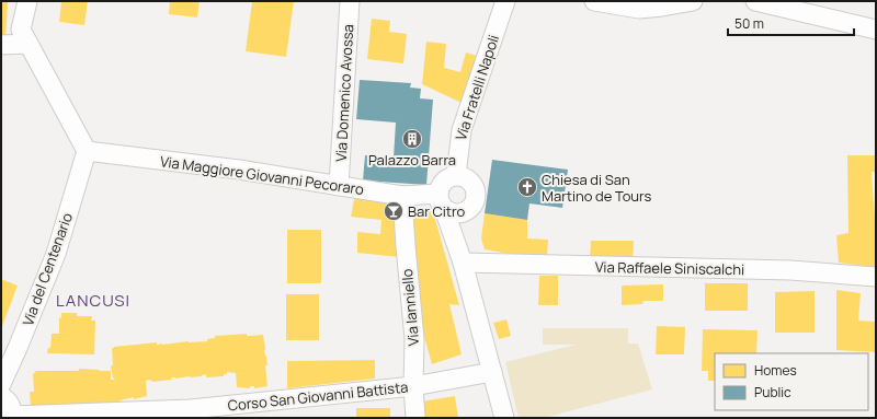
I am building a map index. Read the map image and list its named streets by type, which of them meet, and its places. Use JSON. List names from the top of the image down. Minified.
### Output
{"streets":{"street":["Via Fratelli Napoli","Via Domenico Avossa","Via Maggiore Giovanni Pecoraro","Via Raffaele Siniscalchi","Via del Centenario","Via Ianniello","Corso San Giovanni Battista"]},"crossings":[["Via Fratelli Napoli","Via Maggiore Giovanni Pecoraro"],["Via Domenico Avossa","Via Maggiore Giovanni Pecoraro"],["Via Maggiore Giovanni Pecoraro","Via del Centenario"],["Via Maggiore Giovanni Pecoraro","Via Ianniello"],["Via Ianniello","Corso San Giovanni Battista"]],"districts":["LANCUSI"],"places":{"building":["Palazzo Barra"],"church":["Chiesa di San Martino de Tours"],"bar":["Bar Citro"]},"legend":["Homes","Public"],"scale_bar":"50 m"}
